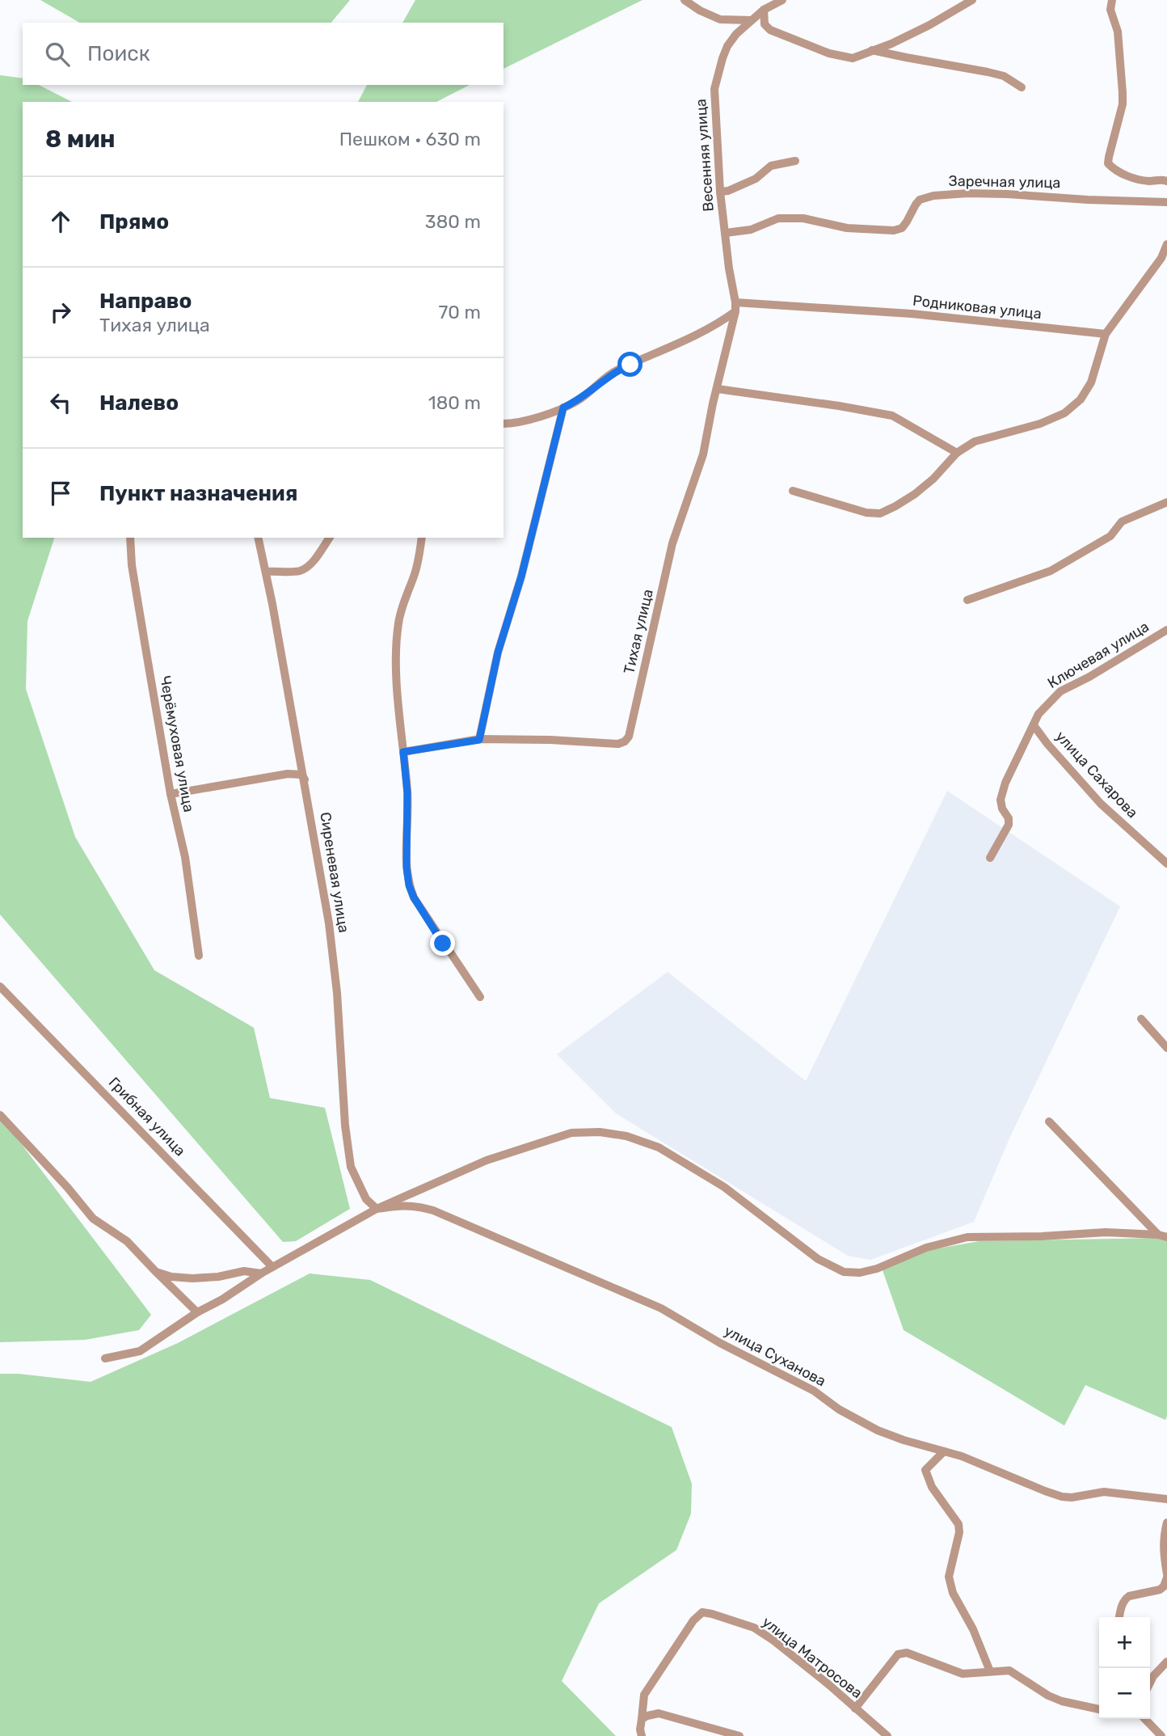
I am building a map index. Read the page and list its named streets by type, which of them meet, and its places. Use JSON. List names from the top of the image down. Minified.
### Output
{"streets":{"street":["Весенняя улица","Заречная улица","Родниковая улица","Тихая улица","Ключевая улица","Черёмуховая улица","улица Сахарова","Сиреневая улица","Грибная улица","улица Суханова","улица Матросова"]},"crossings":[["Весенняя улица","Заречная улица"],["Весенняя улица","Родниковая улица"],["Весенняя улица","Тихая улица"],["Родниковая улица","Тихая улица"],["Ключевая улица","улица Сахарова"],["Сиреневая улица","улица Суханова"]],"page":{"search":"Поиск","heading":["8 мин","Пешком · 630 m"],"list":[["Прямо","380 m"],["Направо","Тихая улица","70 m"],["Налево","180 m"],"Пункт назначения"],"map_buttons":["+","−"]}}
